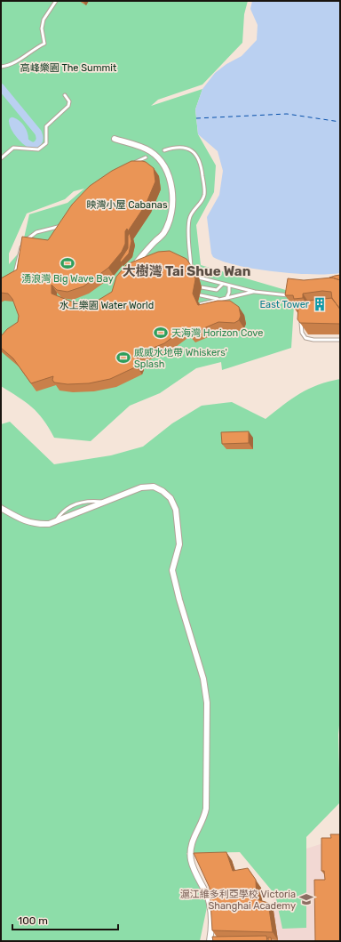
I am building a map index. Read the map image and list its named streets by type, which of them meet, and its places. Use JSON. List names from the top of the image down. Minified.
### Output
{"districts":["大樹灣 Tai Shue Wan"],"parks":["高峰樂園 The Summit","映灣小屋 Cabanas","水上樂園 Water World"],"places":{"sports":["湧浪灣 Big Wave Bay","天海灣 Horizon Cove","威威水地帶 Whiskers' Splash"],"building":["East Tower"],"school or university":["滬江維多利亞學校 Victoria Shanghai Academy"]},"scale_bar":"100 m"}
